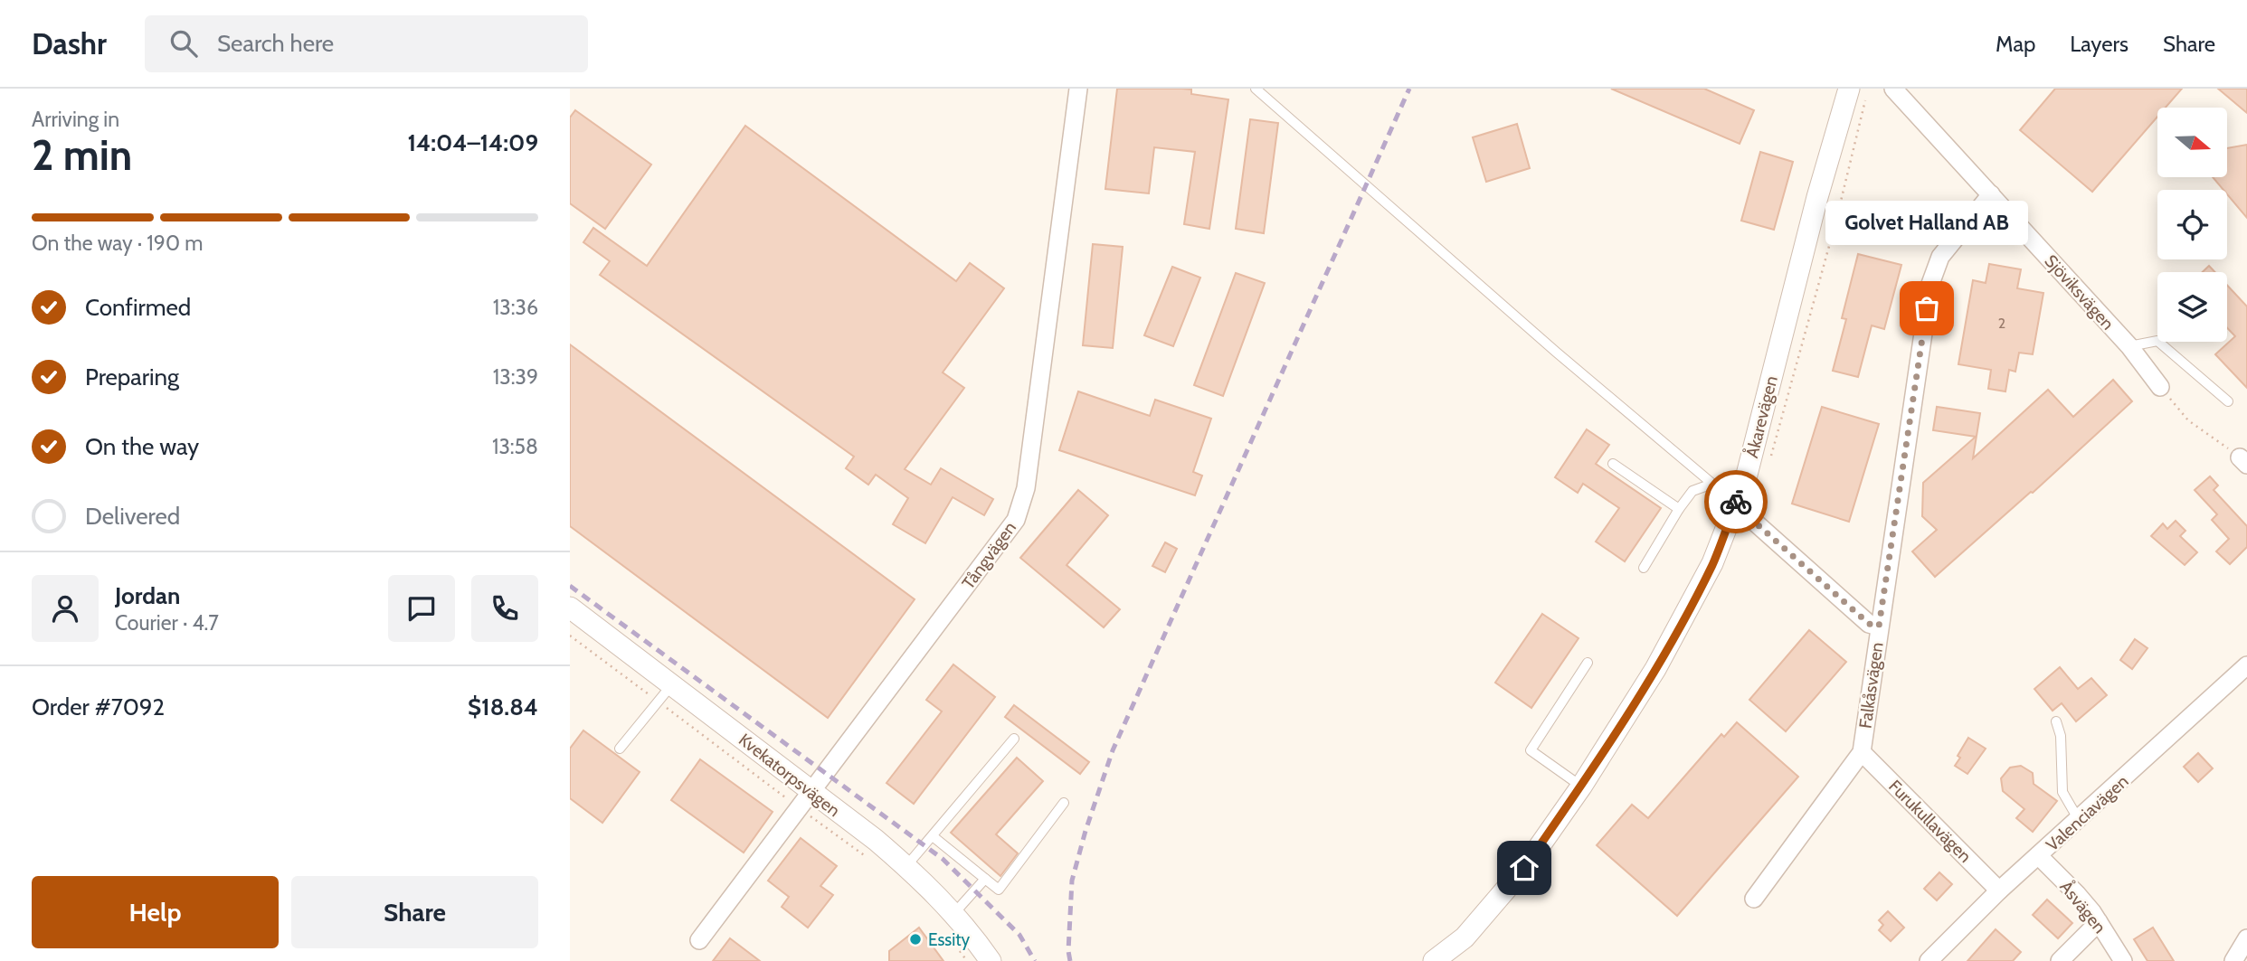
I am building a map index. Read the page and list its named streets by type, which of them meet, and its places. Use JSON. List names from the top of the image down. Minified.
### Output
{"streets":{"street":["Sjöviksvägen","Åkarevägen","Tångvägen","Falkåsvägen","Kvekatorpsvägen","Valenciavägen","Furukullavägen","Åsvägen"]},"crossings":[["Sjöviksvägen","Falkåsvägen"],["Tångvägen","Kvekatorpsvägen"],["Falkåsvägen","Furukullavägen"],["Valenciavägen","Furukullavägen"],["Valenciavägen","Åsvägen"]],"places":["Golvet Halland AB","Essity"],"house_numbers":["2"],"north":"right","page":{"header":"Dashr","search":"Search here","nav":["Map","Layers","Share"],"heading":["2 min","Arriving in","14:04–14:09"],"panel":["Jordan","Courier · 4.7","Order #7092","$18.84"],"bar":"On the way · 190 m","bubble":"Golvet Halland AB","list":[["Confirmed","13:36"],["Preparing","13:39"],["On the way","13:58"],"Delivered"],"buttons":["Help","Share"]}}
